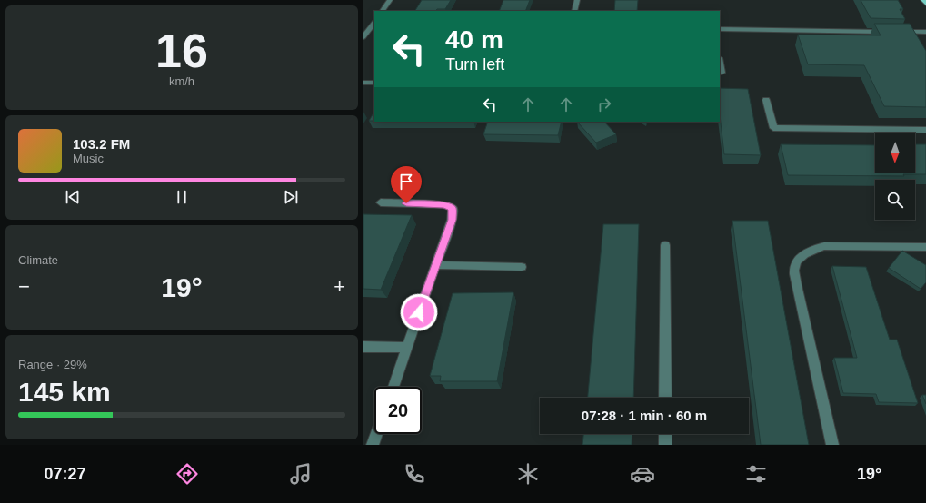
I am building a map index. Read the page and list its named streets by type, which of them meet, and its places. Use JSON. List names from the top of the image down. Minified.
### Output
{"north":"bottom","page":{"tile":[["16","km/h"],"Climate",["Range · 29%","145 km"]],"turn":["40 m","Turn left"],"song":["103.2 FM","Music"],"heat":["−","19°","+"],"limit":"20","trip":"07:28 · 1 min · 60 m","tabs":["07:27","19°"]}}
